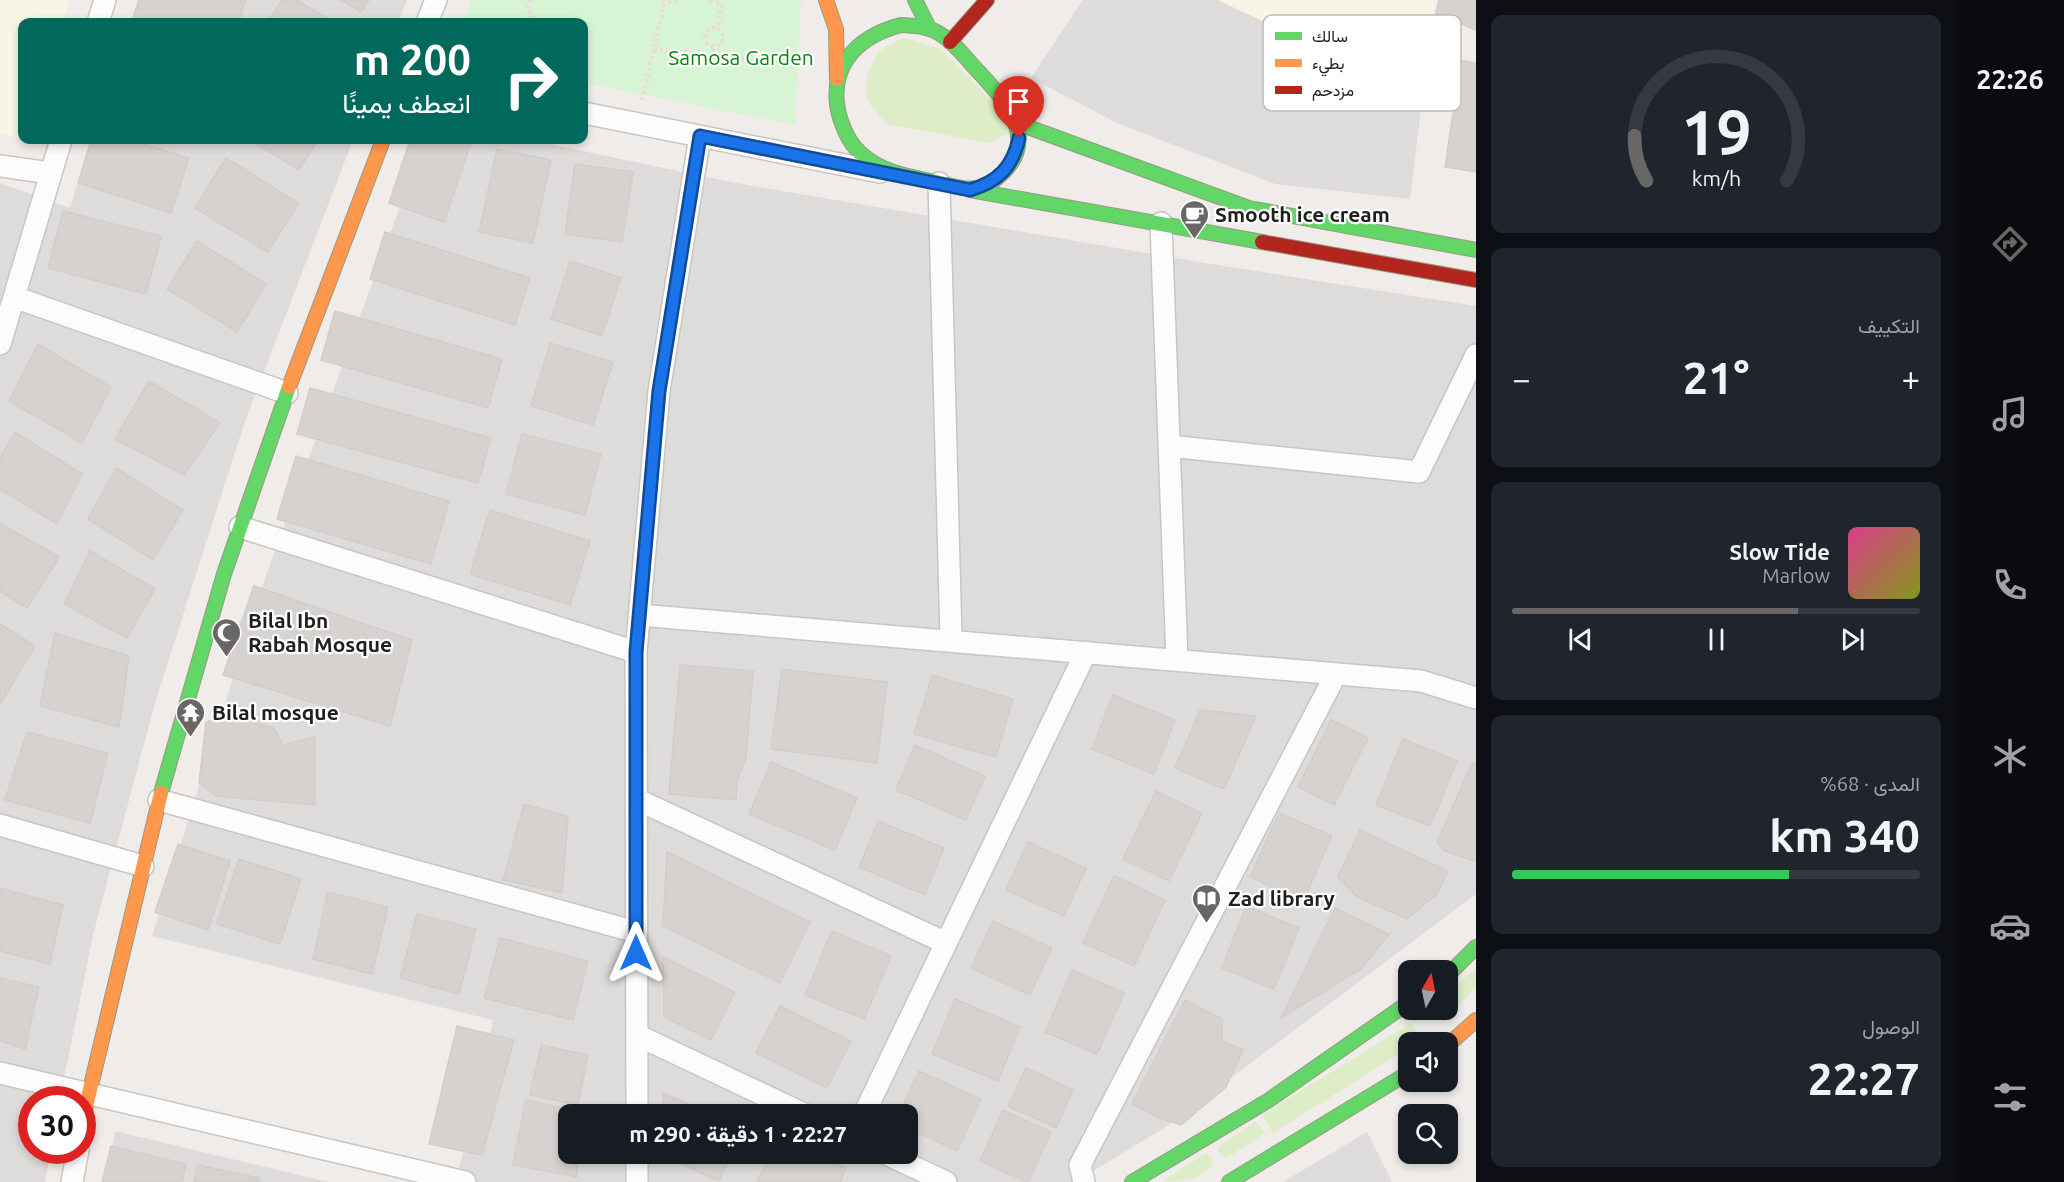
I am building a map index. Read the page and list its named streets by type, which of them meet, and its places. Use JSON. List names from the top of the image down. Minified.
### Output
{"parks":["Samosa Garden"],"places":{"cafe":["Smooth ice cream"],"mosque":["Bilal Ibn Rabah Mosque"],"temple":["Bilal mosque"],"library":["Zad library"]},"legend":["سالك","بطيء","مزدحم"],"north":"top","page":{"tabs":"22:26","turn":["200 m","انعطف يمينًا"],"tile":["التكييف",["المدى · 68%","340 km"],["الوصول","22:27"]],"heat":["−","21°","+"],"song":["Slow Tide","Marlow"],"limit":"30","trip":"22:27 · 1 دقيقة · 290 m","gauge":["19","km/h"]}}
